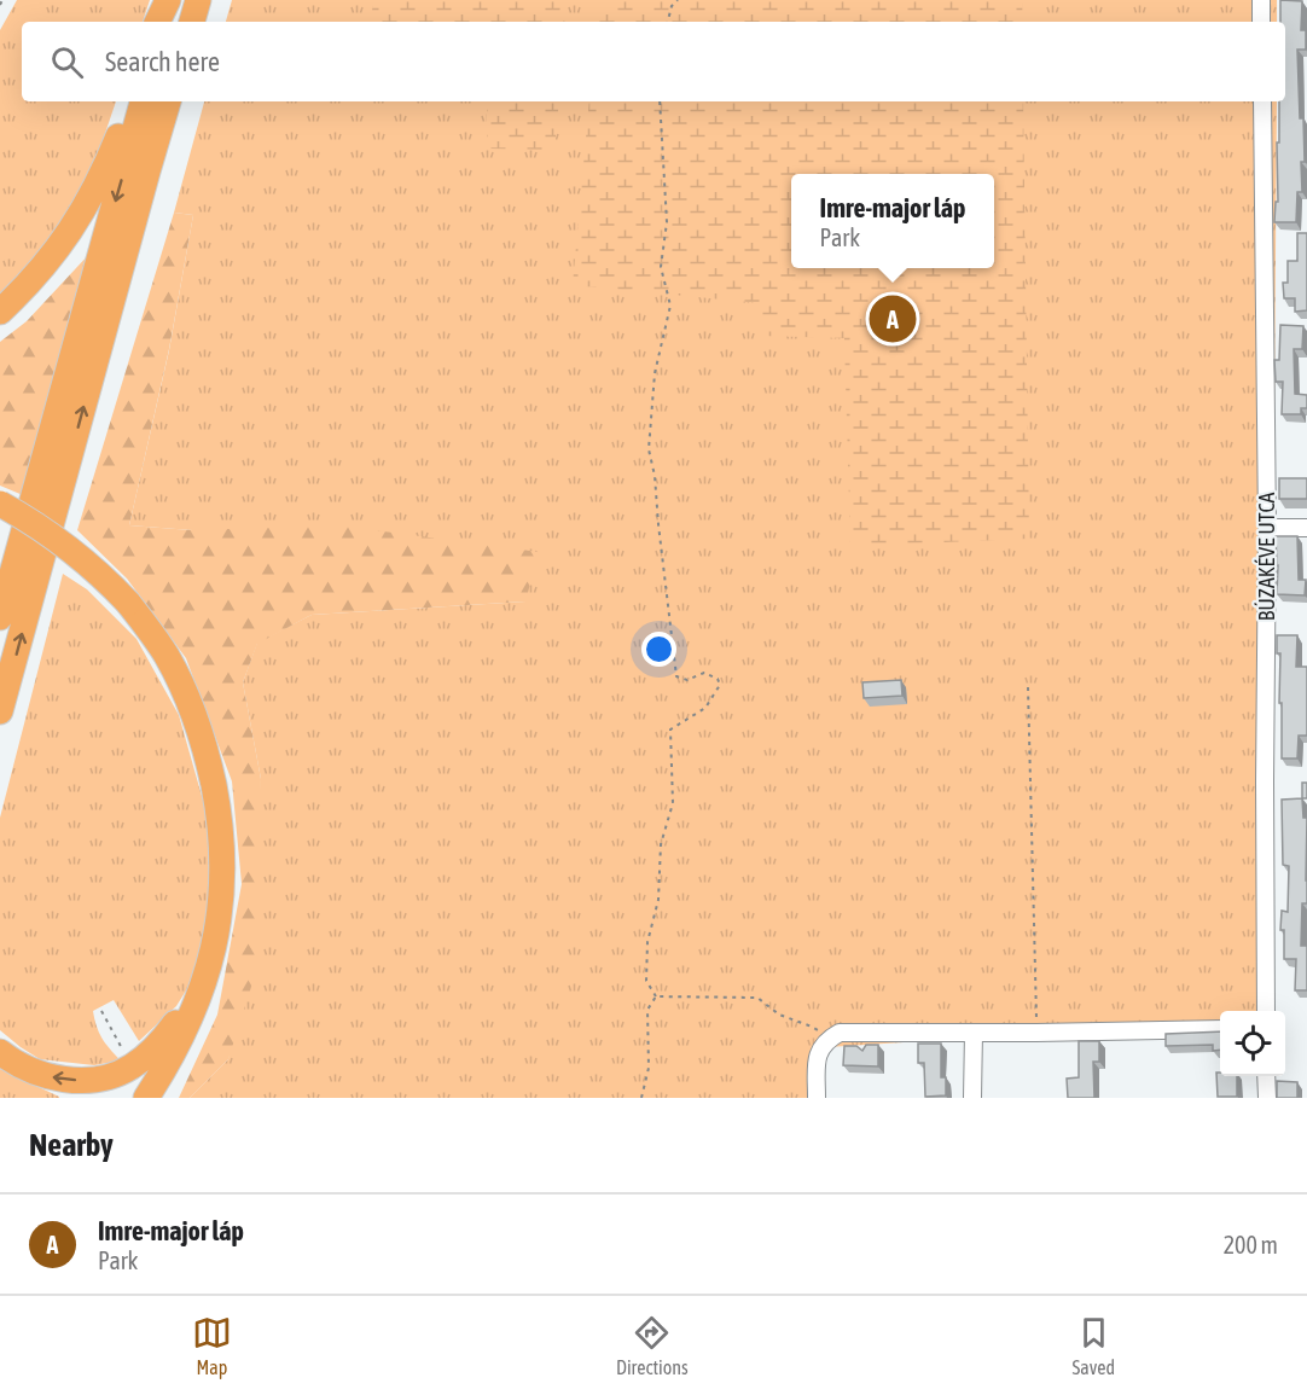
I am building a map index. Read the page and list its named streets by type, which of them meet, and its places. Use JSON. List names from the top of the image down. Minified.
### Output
{"streets":{"street":["BÚZAKÉVE UTCA"]},"page":{"search":"Search here","popup":["Imre-major láp","Park"],"pins":"A","heading":"Nearby","list":[{"mark":"A","name":"Imre-major láp","note":"Park","value":"200 m"}],"nav":["Map","Directions","Saved"]}}
